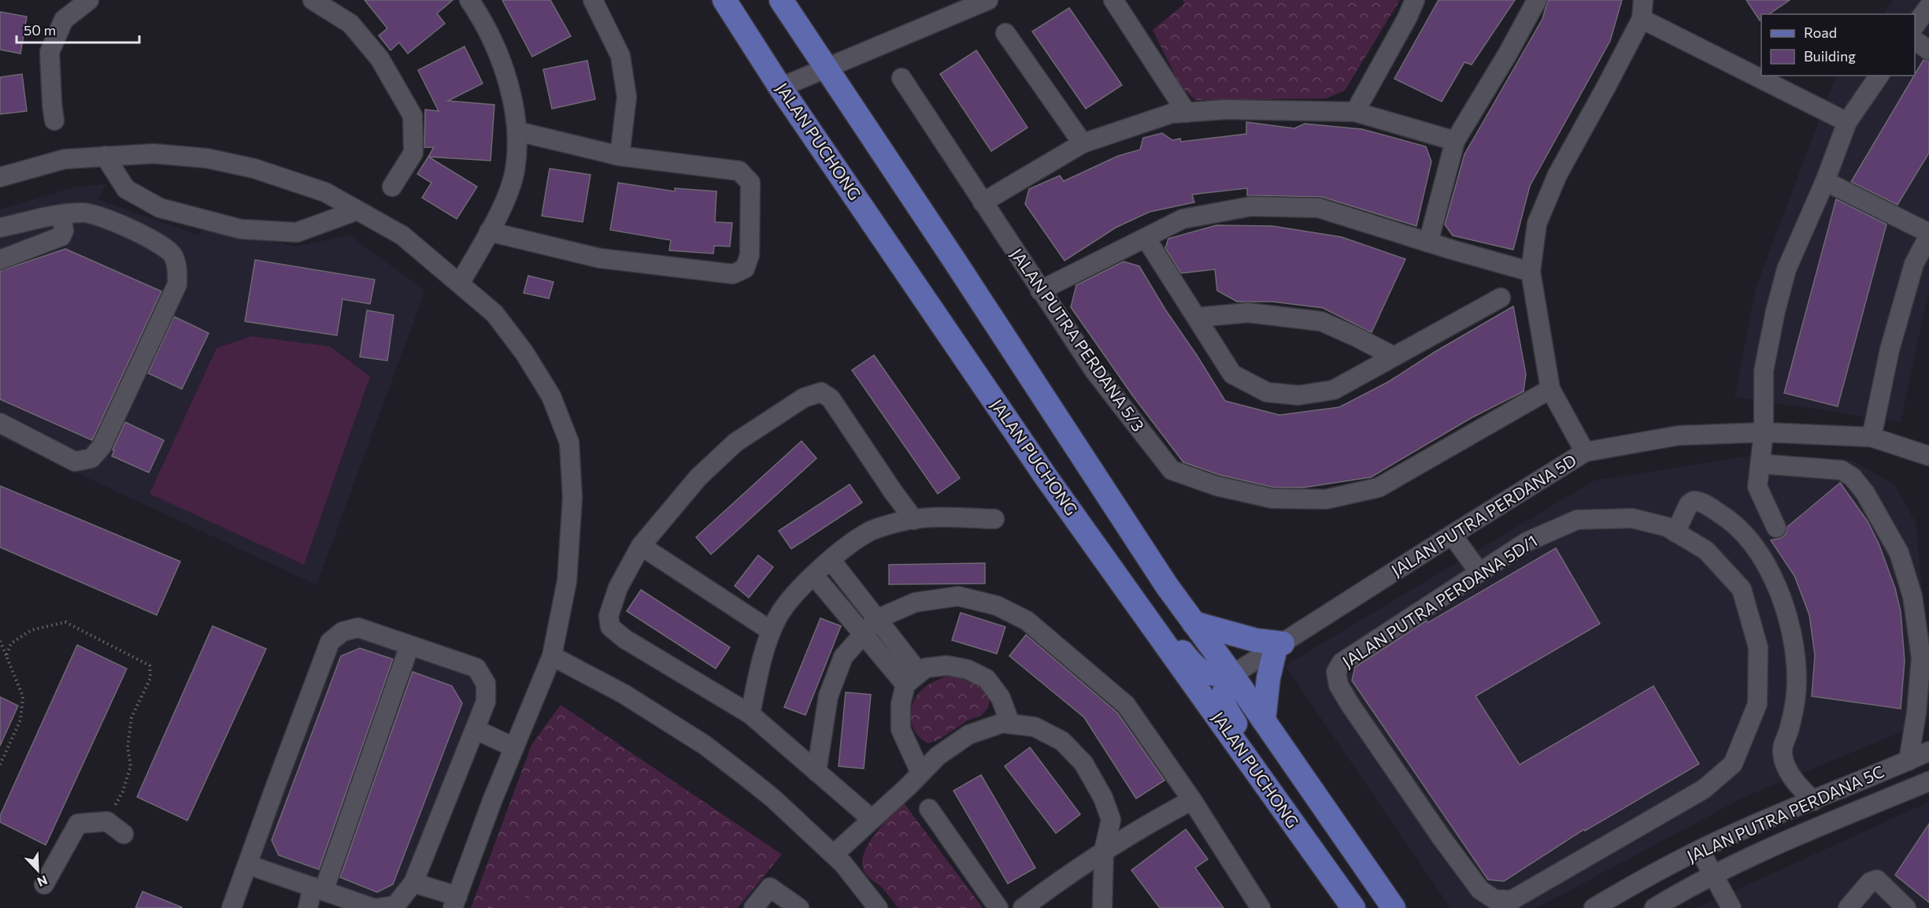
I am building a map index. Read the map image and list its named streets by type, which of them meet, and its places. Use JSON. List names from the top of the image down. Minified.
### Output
{"streets":{"main road":["JALAN PUCHONG"],"street":["JALAN PUTRA PERDANA 5/3","JALAN PUTRA PERDANA 5D","JALAN PUTRA PERDANA 5D/1","JALAN PUTRA PERDANA 5C"]},"legend":["Road","Building"],"scale_bar":"50 m","north":"bottom right"}
